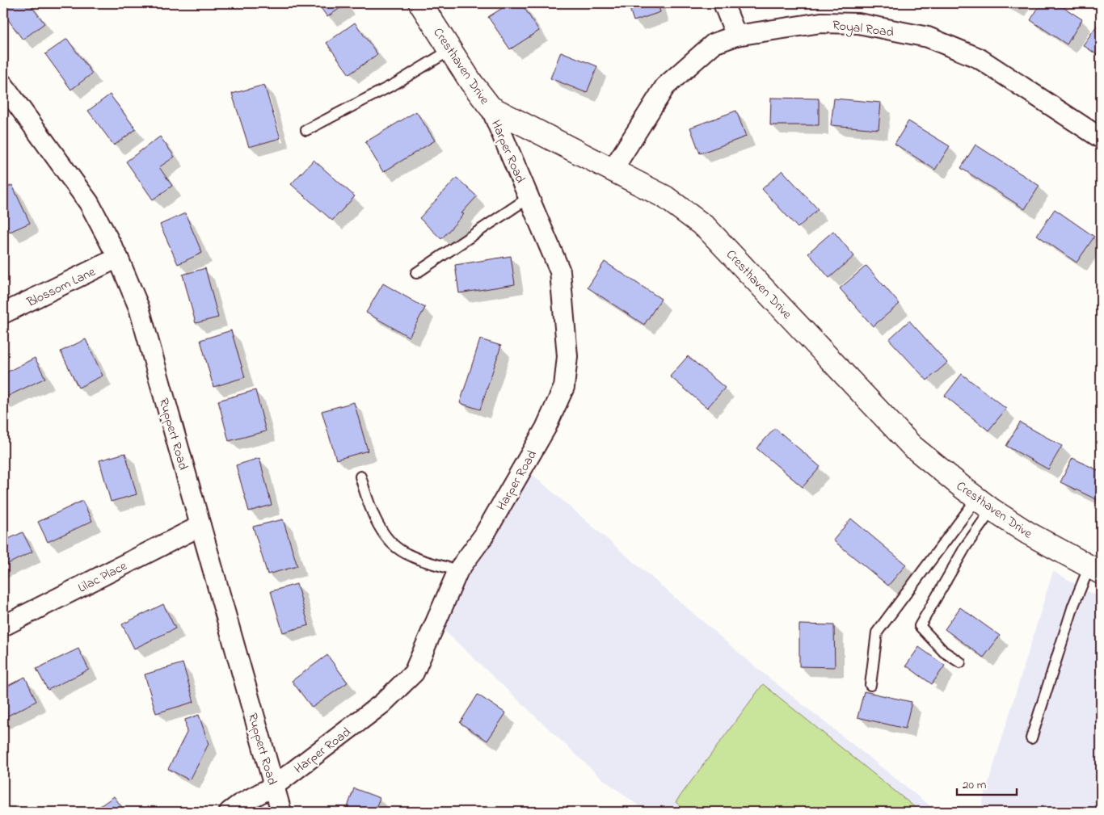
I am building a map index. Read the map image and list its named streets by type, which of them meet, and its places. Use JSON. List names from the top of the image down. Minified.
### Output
{"streets":{"street":["Royal Road","Cresthaven Drive","Harper Road","Blossom Lane","Ruppert Road","Lilac Place"]},"crossings":[["Royal Road","Cresthaven Drive"],["Cresthaven Drive","Harper Road"],["Harper Road","Ruppert Road"],["Blossom Lane","Ruppert Road"],["Ruppert Road","Lilac Place"]],"scale_bar":"20 m"}
